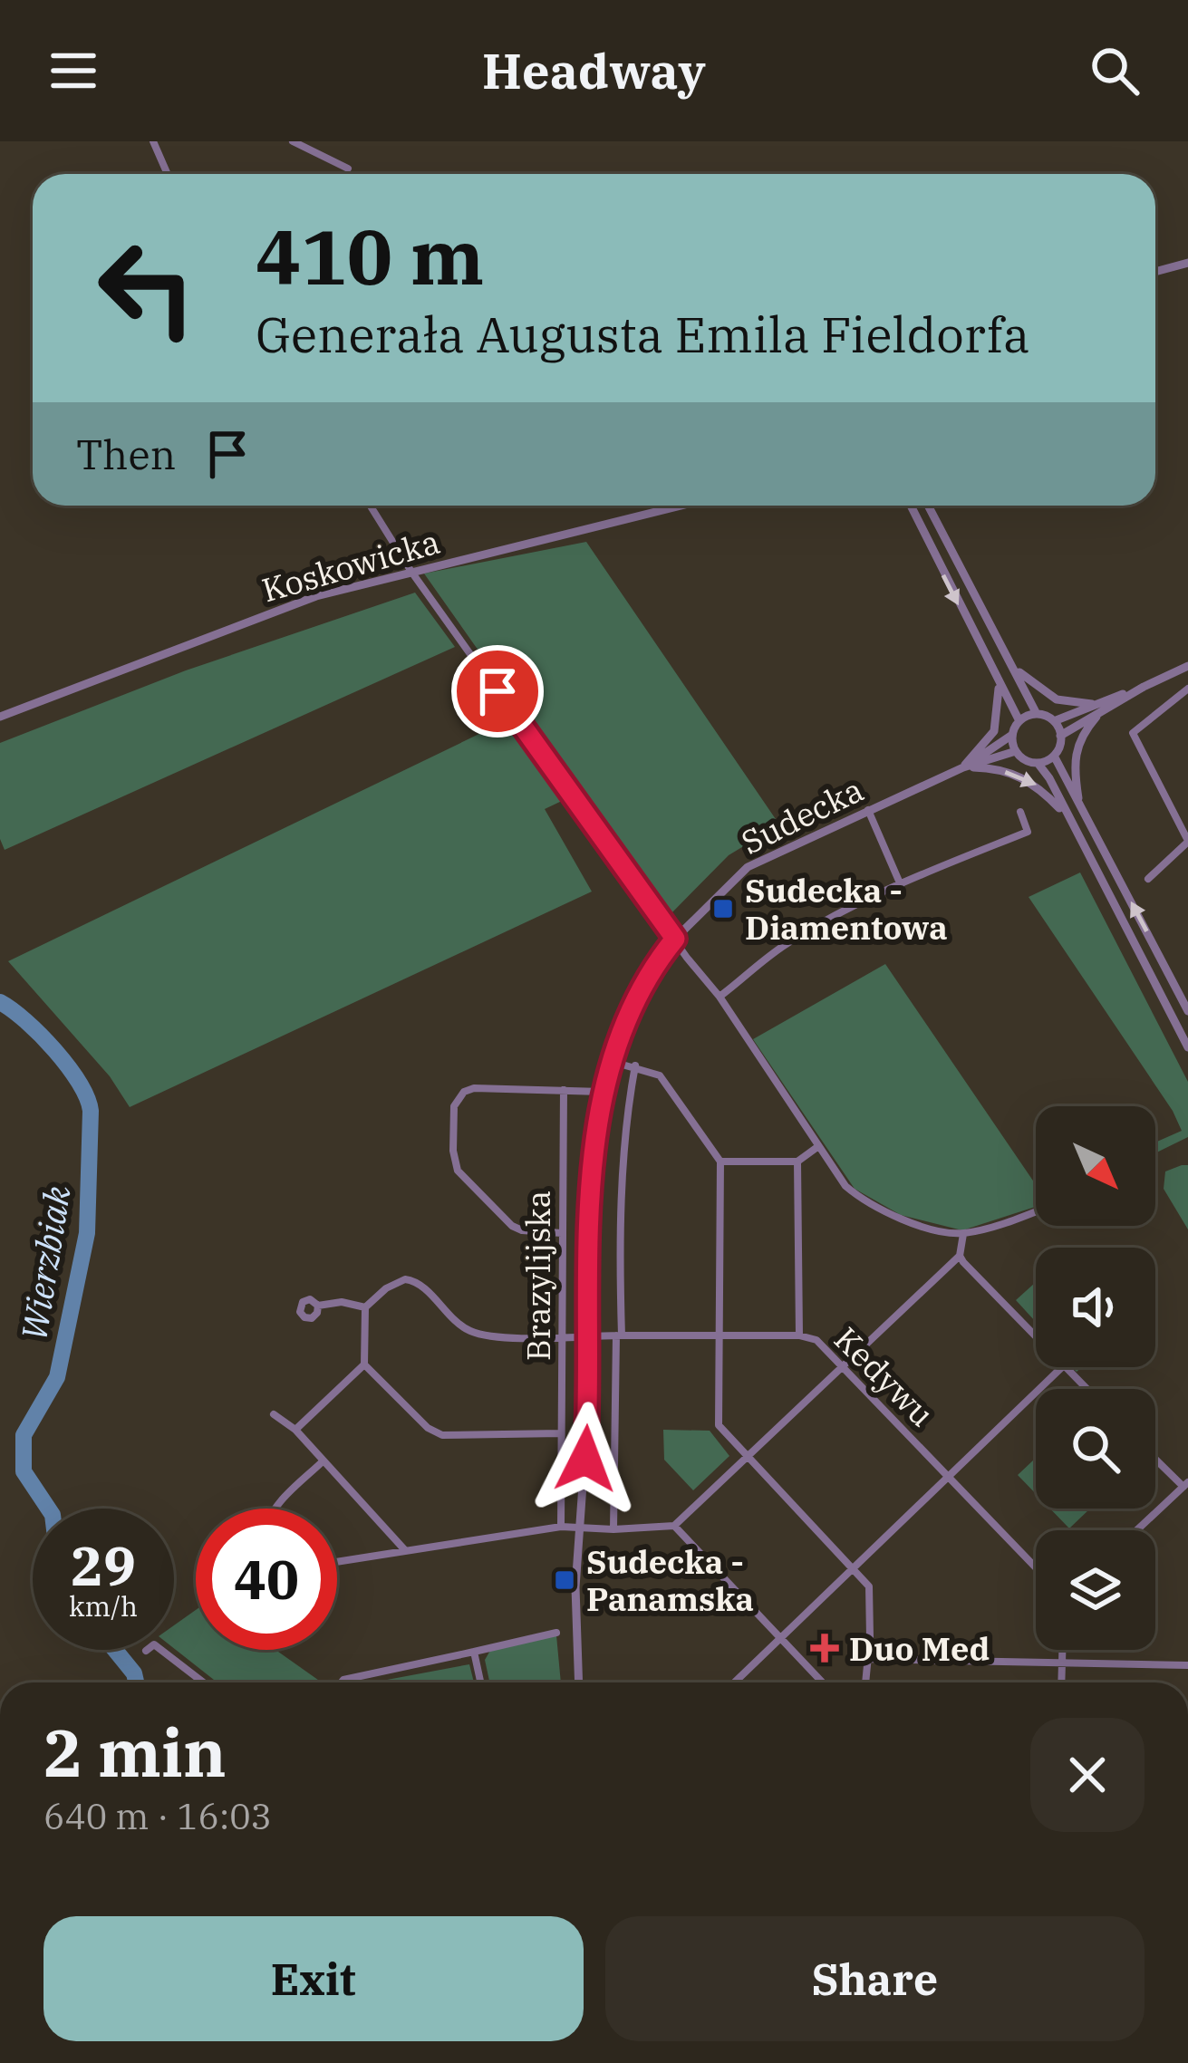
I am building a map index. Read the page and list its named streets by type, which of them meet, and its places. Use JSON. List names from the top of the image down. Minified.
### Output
{"streets":{"street":["Koskowicka","Sudecka","Brazylijska","Kedywu"]},"crossings":[["Sudecka","Kedywu"],["Brazylijska","Kedywu"]],"water":["Wierzbiak"],"places":{"transit":["Sudecka - Diamentowa","Sudecka - Panamska"],"health":["Duo Med"]},"north":"bottom right","page":{"header":"Headway","turn":["410 m","Generała Augusta Emila Fieldorfa"],"then":"Then","speed":"29 km/h","limit":"40","heading":["2 min","640 m · 16:03"],"buttons":["Exit","Share"]}}
